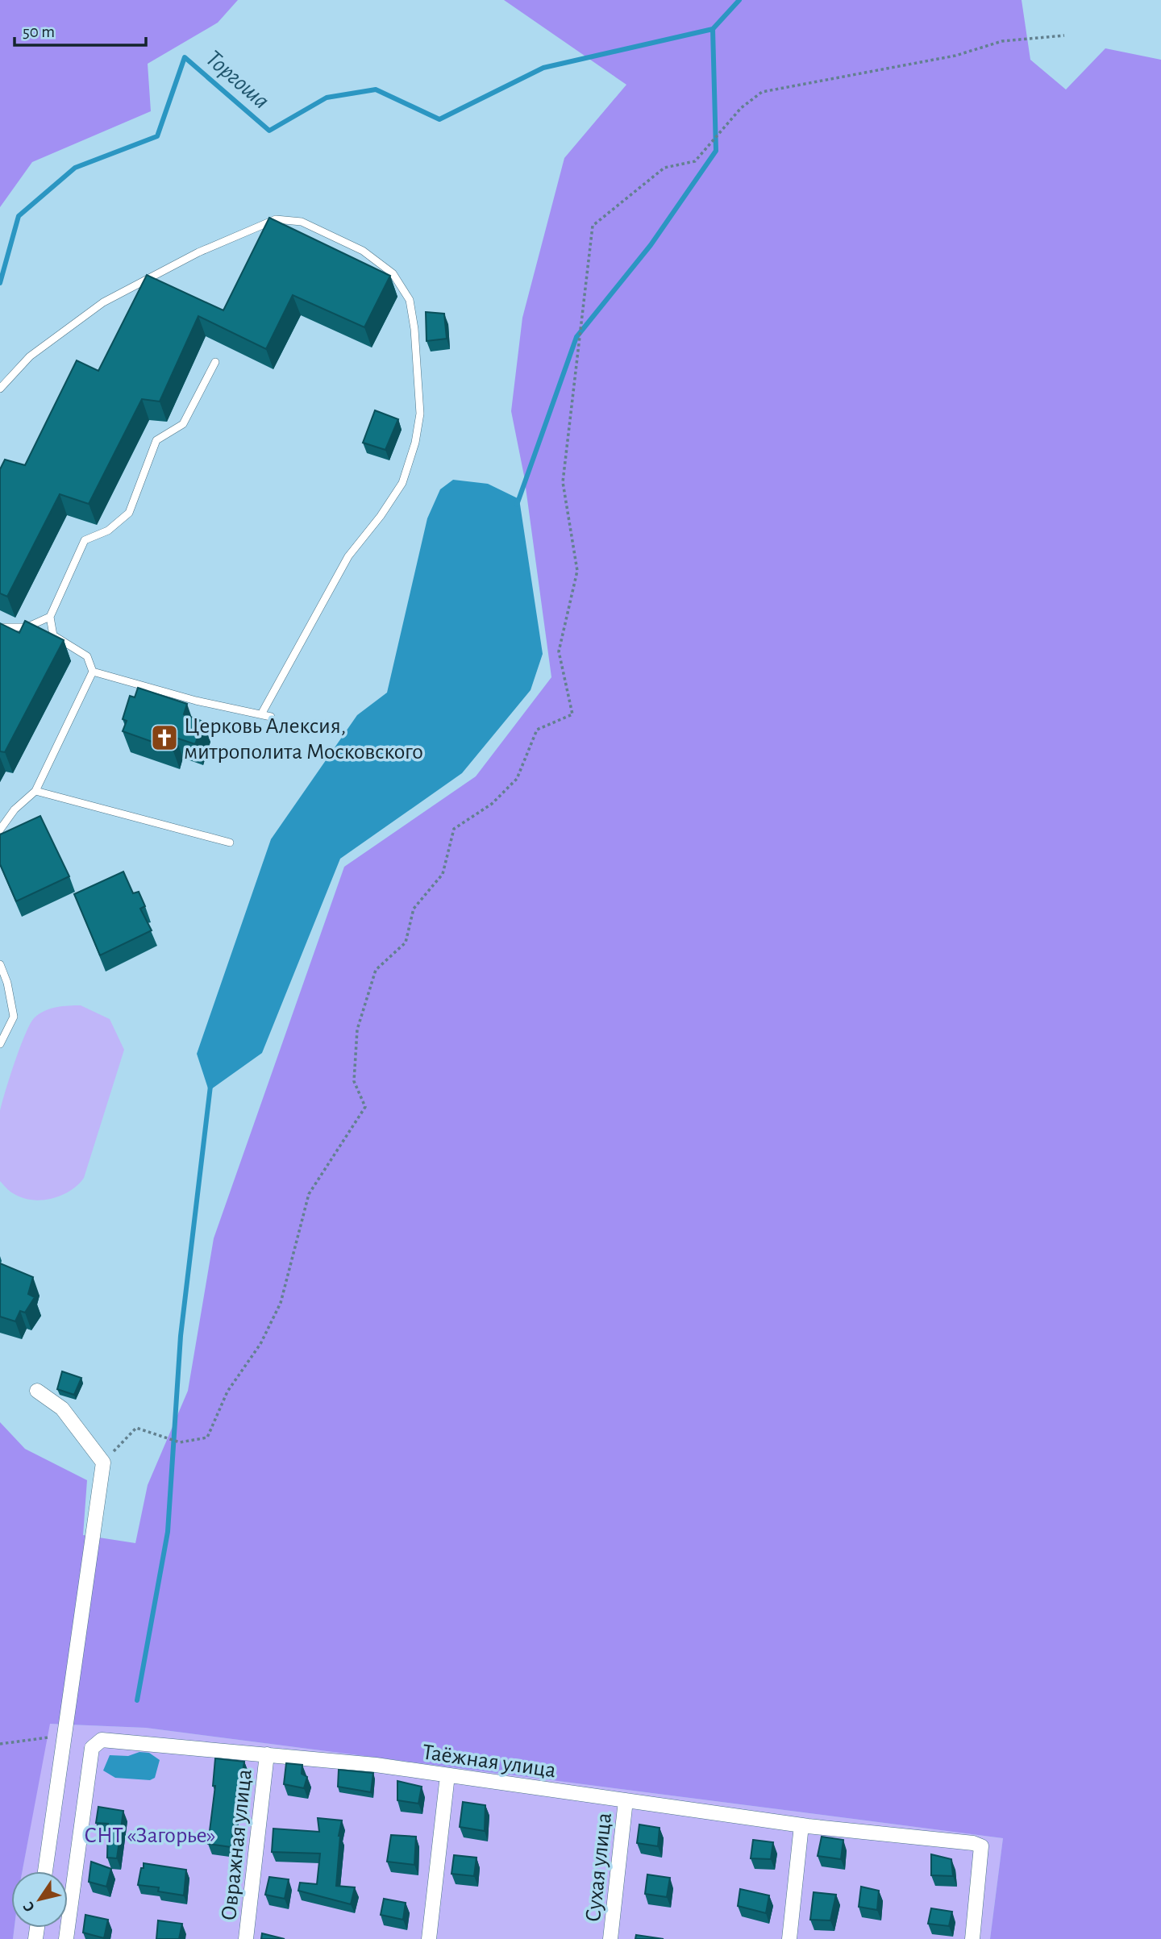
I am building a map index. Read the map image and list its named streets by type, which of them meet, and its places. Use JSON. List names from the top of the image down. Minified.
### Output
{"streets":{"street":["Таёжная улица","Овражная улица","Сухая улица"]},"crossings":[["Таёжная улица","Овражная улица"],["Таёжная улица","Сухая улица"]],"water":["Торгоша"],"parks":["СНТ «Загорье»"],"places":{"church":["Церковь Алексия, митрополита Московского"]},"scale_bar":"50 m","north":"bottom left"}
